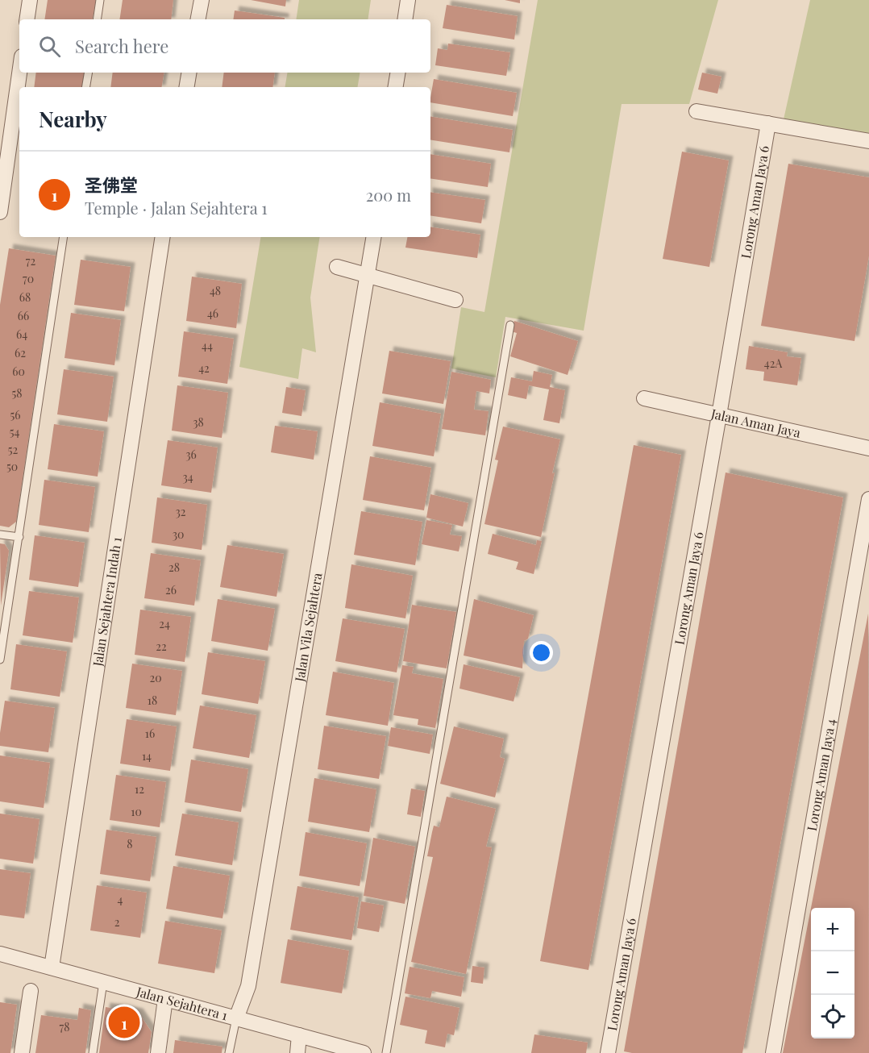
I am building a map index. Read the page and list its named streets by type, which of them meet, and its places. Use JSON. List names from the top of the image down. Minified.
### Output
{"streets":{"street":["Lorong Aman Jaya 6","Jalan Aman Jaya","Jalan Sejahtera Indah 1","Jalan Vila Sejahtera","Lorong Aman Jaya 4","Jalan Sejahtera 1"]},"crossings":[["Lorong Aman Jaya 6","Jalan Aman Jaya"],["Jalan Sejahtera Indah 1","Jalan Sejahtera 1"],["Jalan Vila Sejahtera","Jalan Sejahtera 1"]],"house_numbers":["72","70","48","68","46","66","64","44","62","42A","42","60","58","56","38","54","52","36","50","34","32","30","28","26","24","22","20","18","16","14","12","10","8","4","2","78"],"page":{"search":"Search here","heading":"Nearby","list":[{"mark":"1","name":"圣佛堂","note":"Temple · Jalan Sejahtera 1","value":"200 m"}],"map_buttons":["+","−"],"pins":"1"}}
